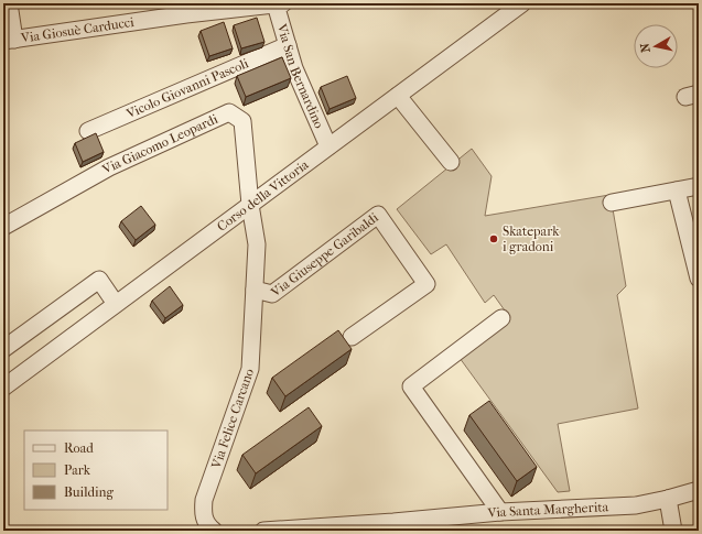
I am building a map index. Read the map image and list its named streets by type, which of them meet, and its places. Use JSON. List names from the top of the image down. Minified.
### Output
{"streets":{"street":["Via Giosuè Carducci","Via San Bernardino","Vicolo Giovanni Pascoli","Via Giacomo Leopardi","Corso della Vittoria","Via Giuseppe Garibaldi","Via Felice Carcano","Via Santa Margherita"]},"crossings":[["Via Giosuè Carducci","Via San Bernardino"],["Via San Bernardino","Vicolo Giovanni Pascoli"],["Via San Bernardino","Corso della Vittoria"],["Via Giacomo Leopardi","Corso della Vittoria"],["Via Giacomo Leopardi","Via Felice Carcano"],["Corso della Vittoria","Via Felice Carcano"],["Via Giuseppe Garibaldi","Via Felice Carcano"]],"places":["Skatepark i gradoni"],"legend":["Road","Park","Building"],"north":"left"}
